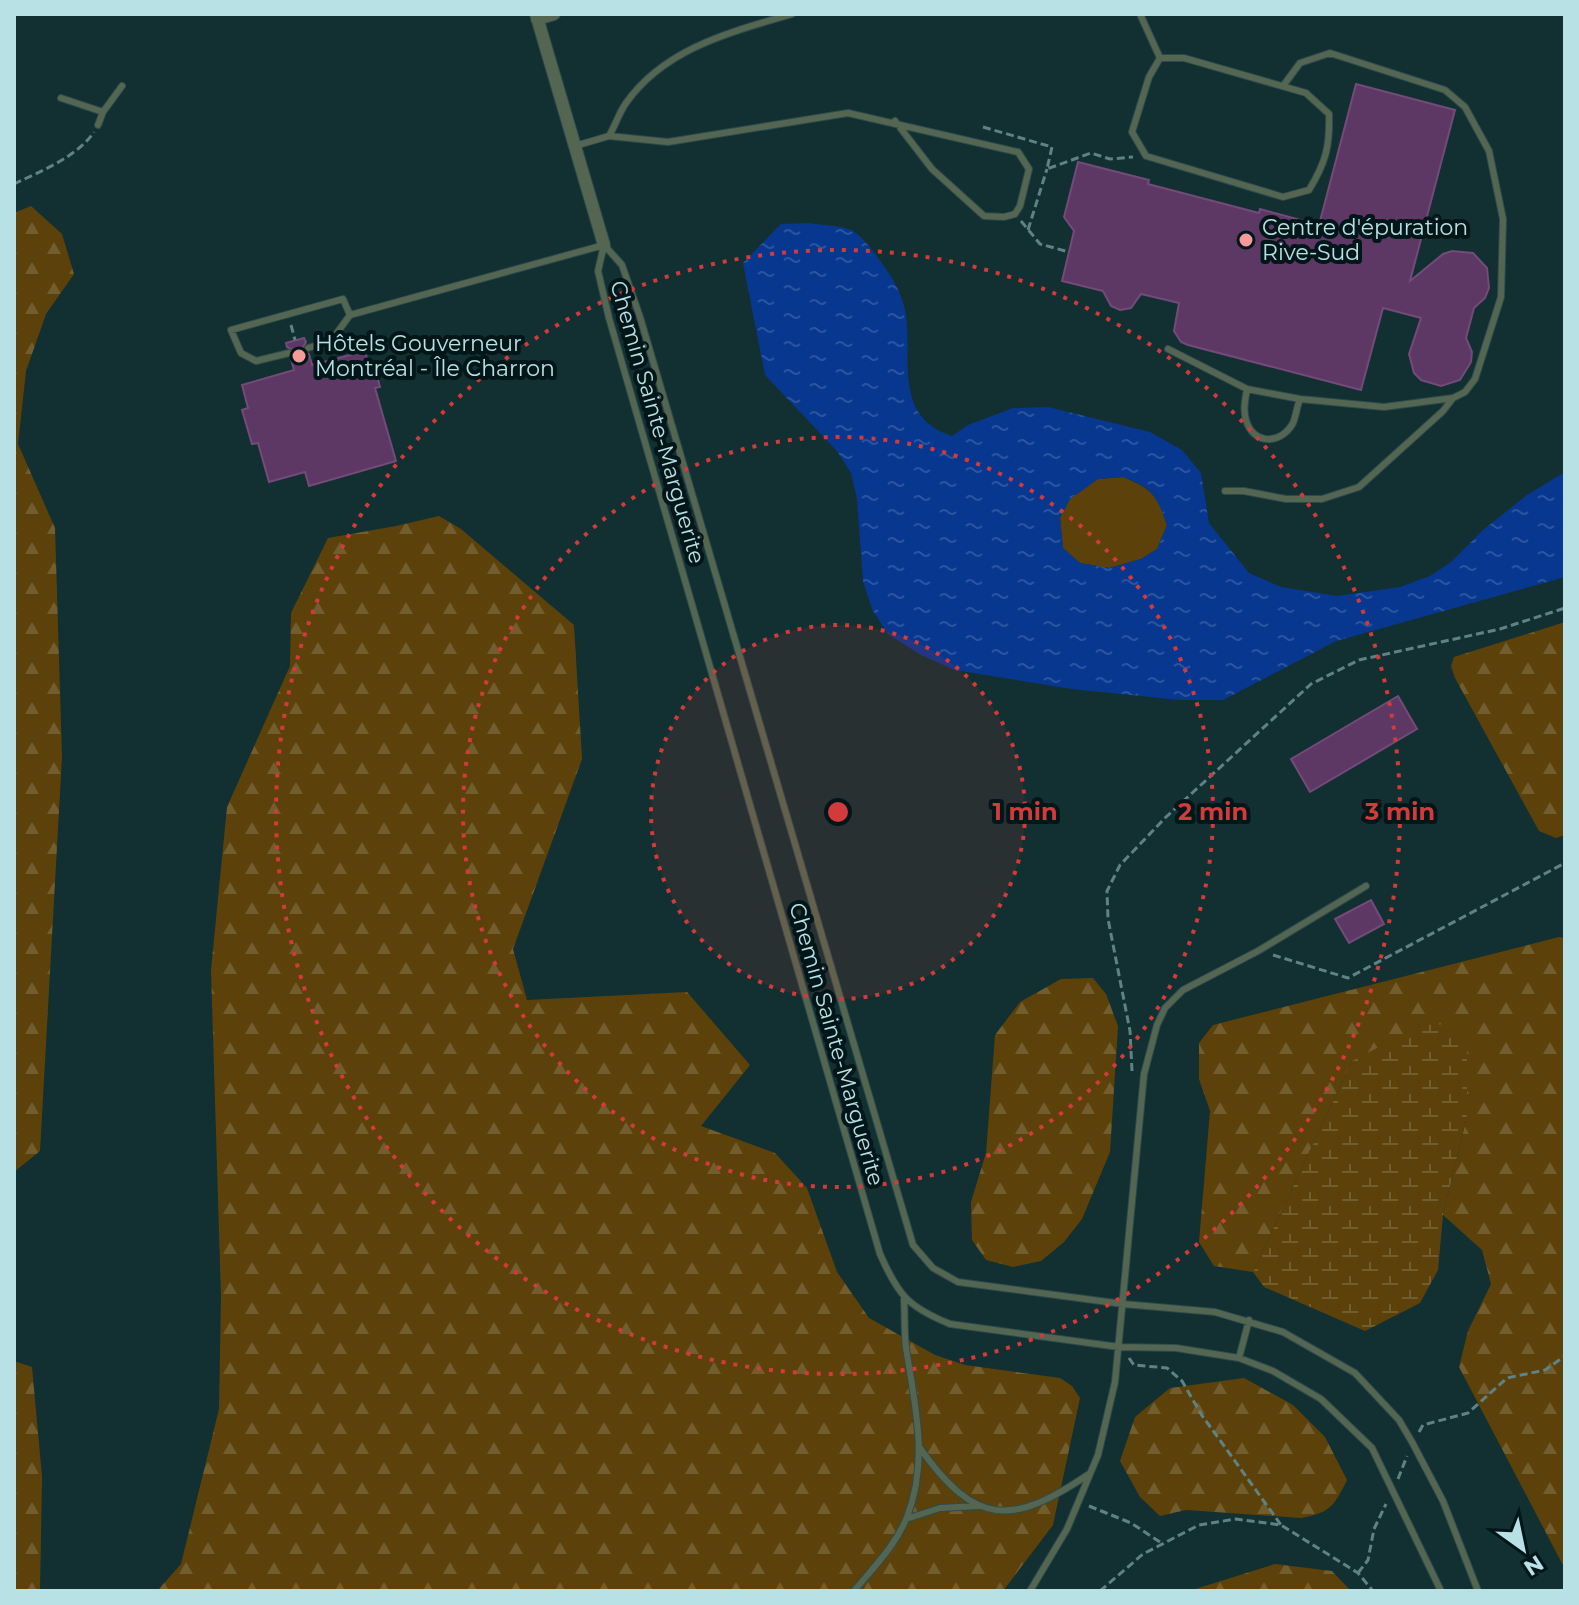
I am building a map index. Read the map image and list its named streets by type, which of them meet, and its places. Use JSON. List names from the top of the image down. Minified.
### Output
{"streets":{"lane":["Chemin Sainte-Marguerite"]},"places":["Centre d'épuration Rive-Sud","Hôtels Gouverneur Montréal - Île Charron"],"north":"bottom right","rings":["1 min","2 min","3 min"]}
